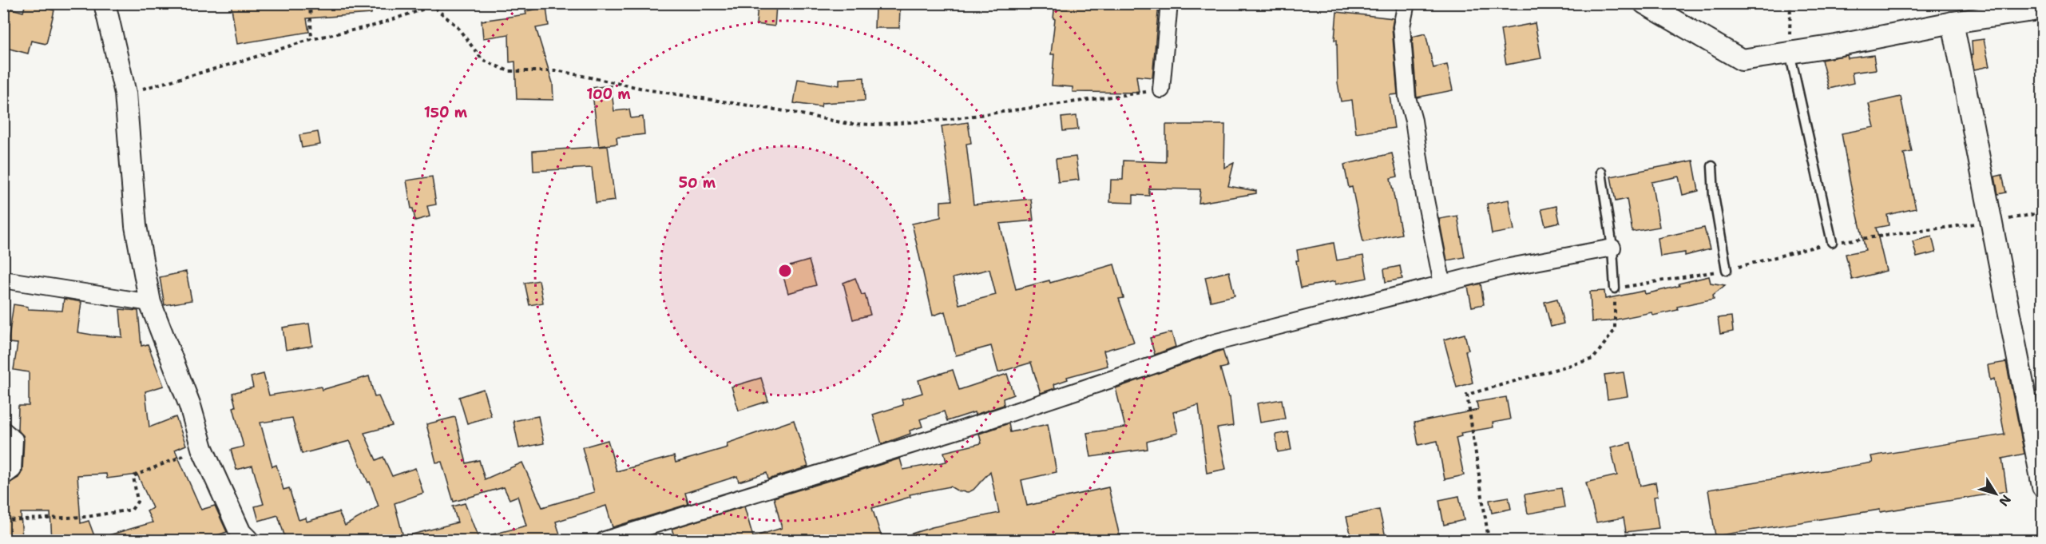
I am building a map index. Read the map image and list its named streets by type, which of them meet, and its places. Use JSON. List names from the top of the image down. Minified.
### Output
{"north":"bottom right","rings":["100 m","150 m","50 m"]}
